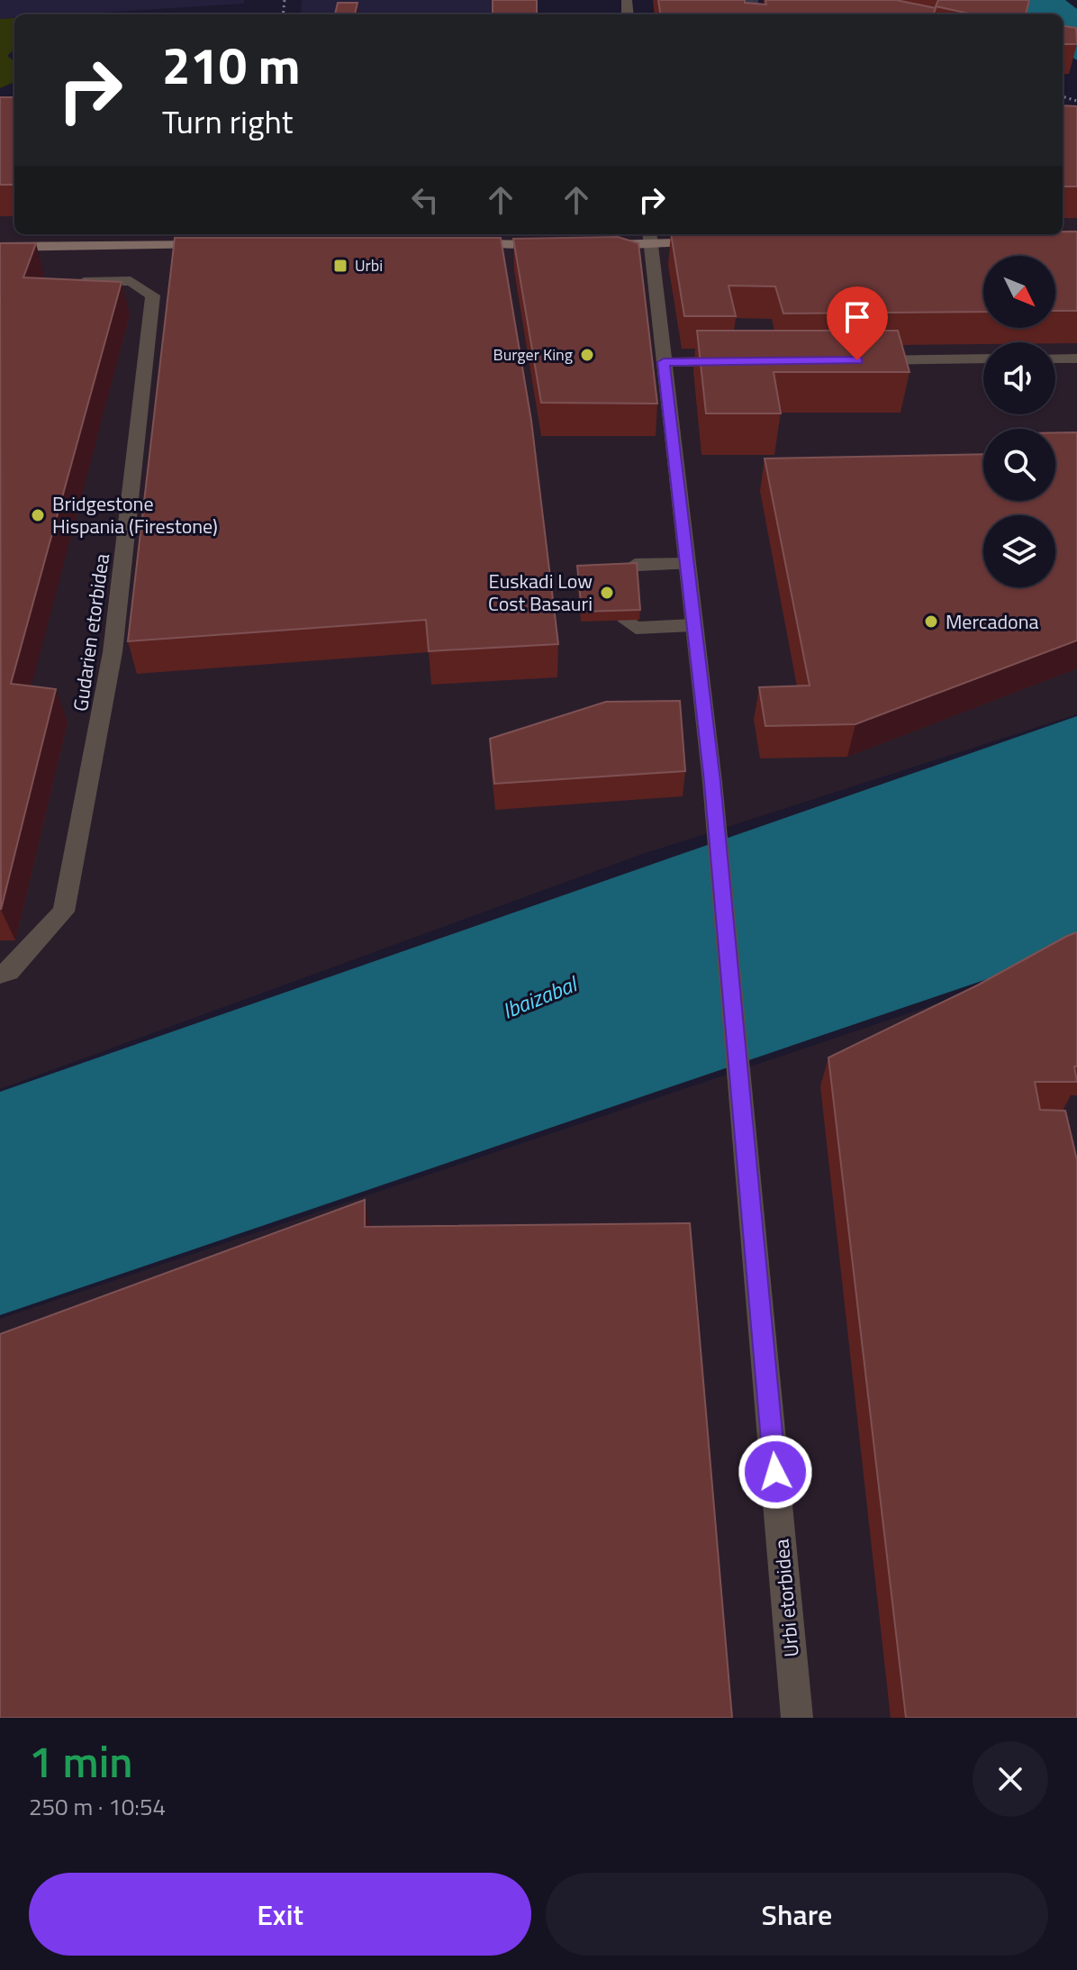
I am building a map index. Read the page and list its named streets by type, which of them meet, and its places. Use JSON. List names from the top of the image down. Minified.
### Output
{"streets":{"street":["Gudarien etorbidea","Urbi etorbidea"]},"water":["Ibaizabal"],"places":{"transit":["Urbi"],"other":["Burger King","Bridgestone Hispania (Firestone)","Euskadi Low Cost Basauri","Mercadona"]},"north":"bottom right","page":{"turn":["210 m","Turn right"],"heading":["1 min","250 m · 10:54"],"buttons":["Exit","Share"]}}
